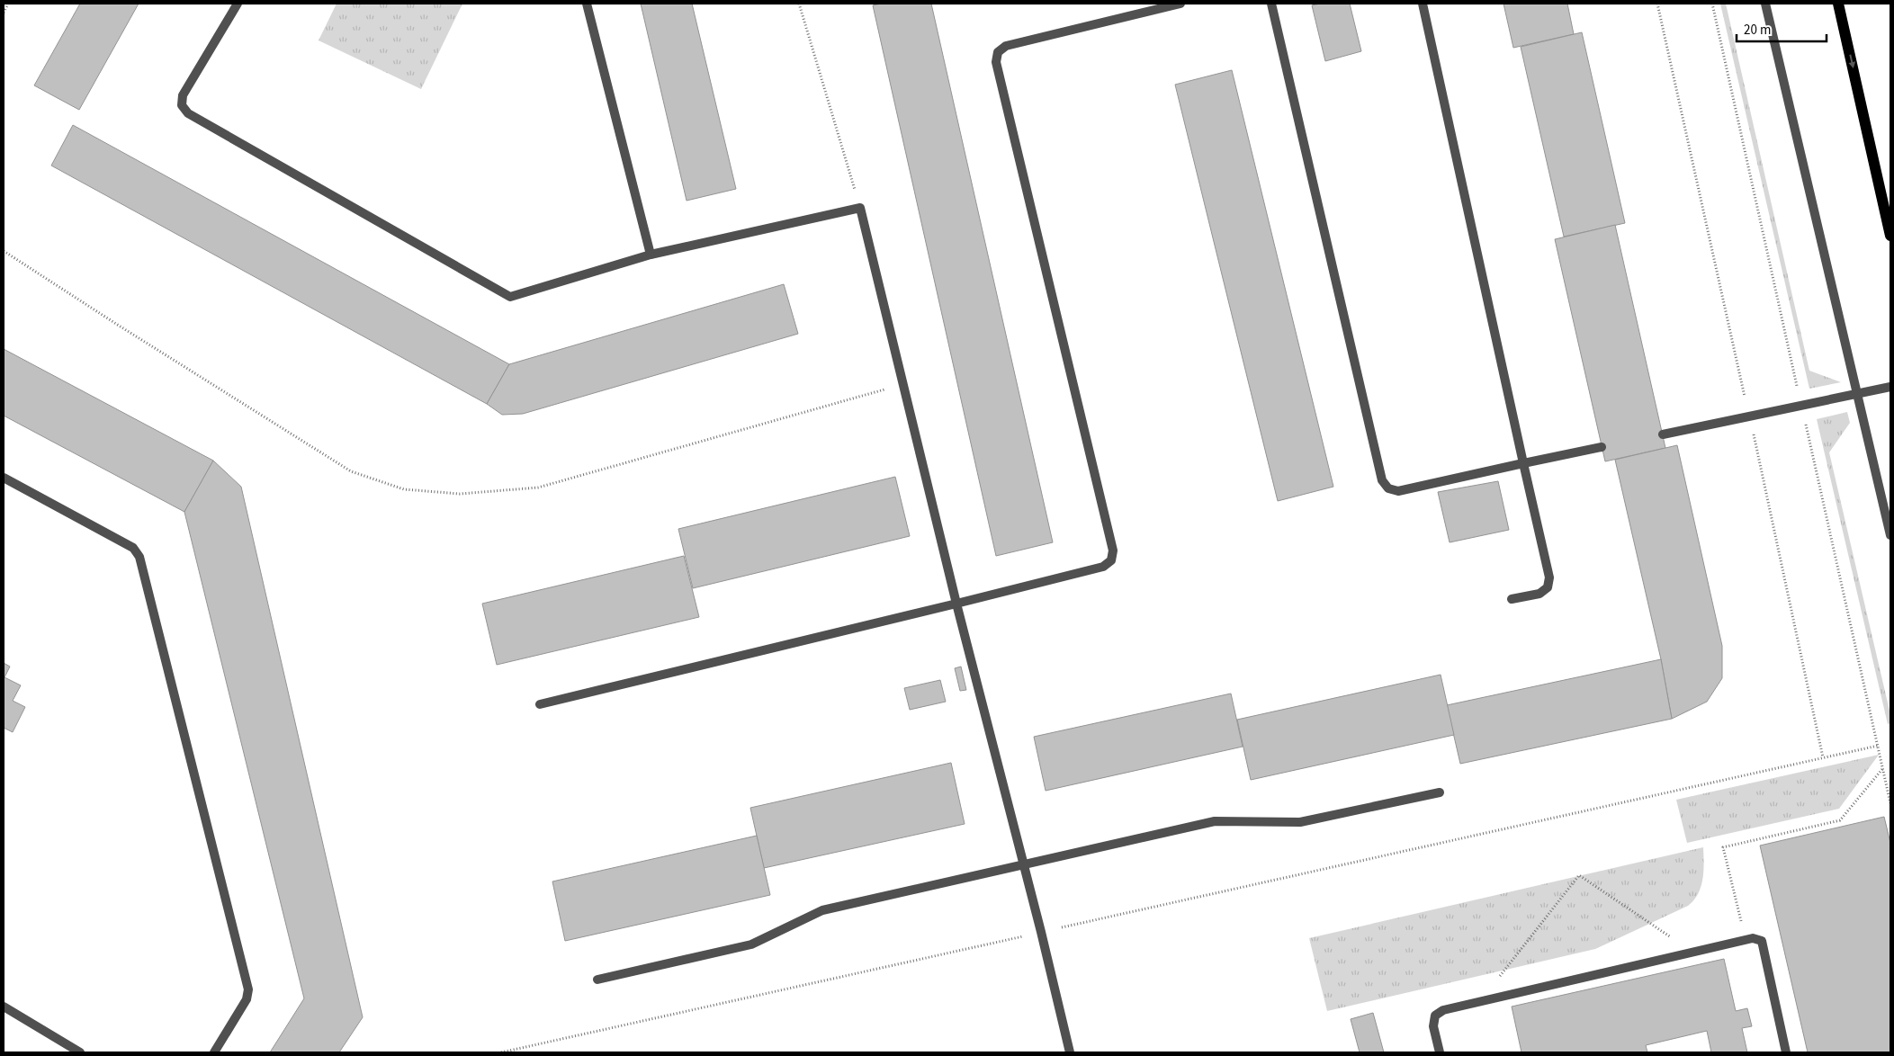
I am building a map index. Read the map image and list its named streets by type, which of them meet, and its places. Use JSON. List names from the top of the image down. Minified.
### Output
{"scale_bar":"20 m"}
